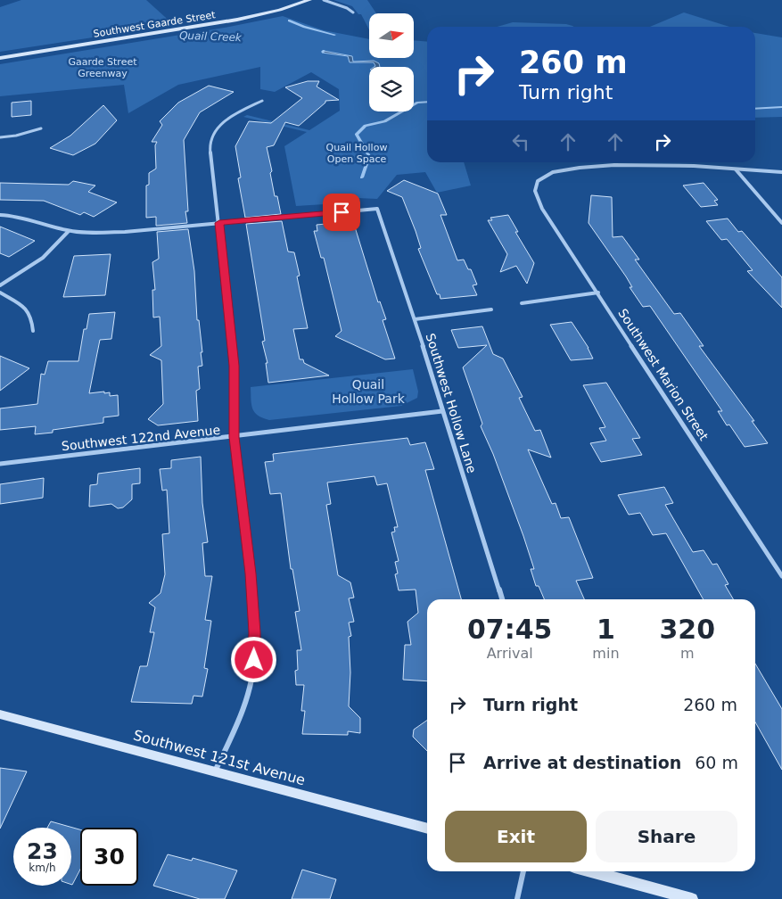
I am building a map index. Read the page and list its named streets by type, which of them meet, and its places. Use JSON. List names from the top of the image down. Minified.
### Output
{"streets":{"main road":["Southwest Gaarde Street","Southwest 121st Avenue"],"street":["Southwest Marion Street","Southwest Hollow Lane","Southwest 122nd Avenue"]},"crossings":[["Southwest Hollow Lane","Southwest 122nd Avenue"]],"water":["Quail Creek"],"parks":["Gaarde Street Greenway","Quail Hollow Open Space","Quail Hollow Park"],"north":"right","page":{"turn":["260 m","Turn right"],"eta":["07:45","Arrival","1","min","320","m"],"list":[{"name":"Turn right","value":"260 m"},{"name":"Arrive at destination","value":"60 m"}],"buttons":["Exit","Share"],"speed":"23 km/h","limit":"30"}}
